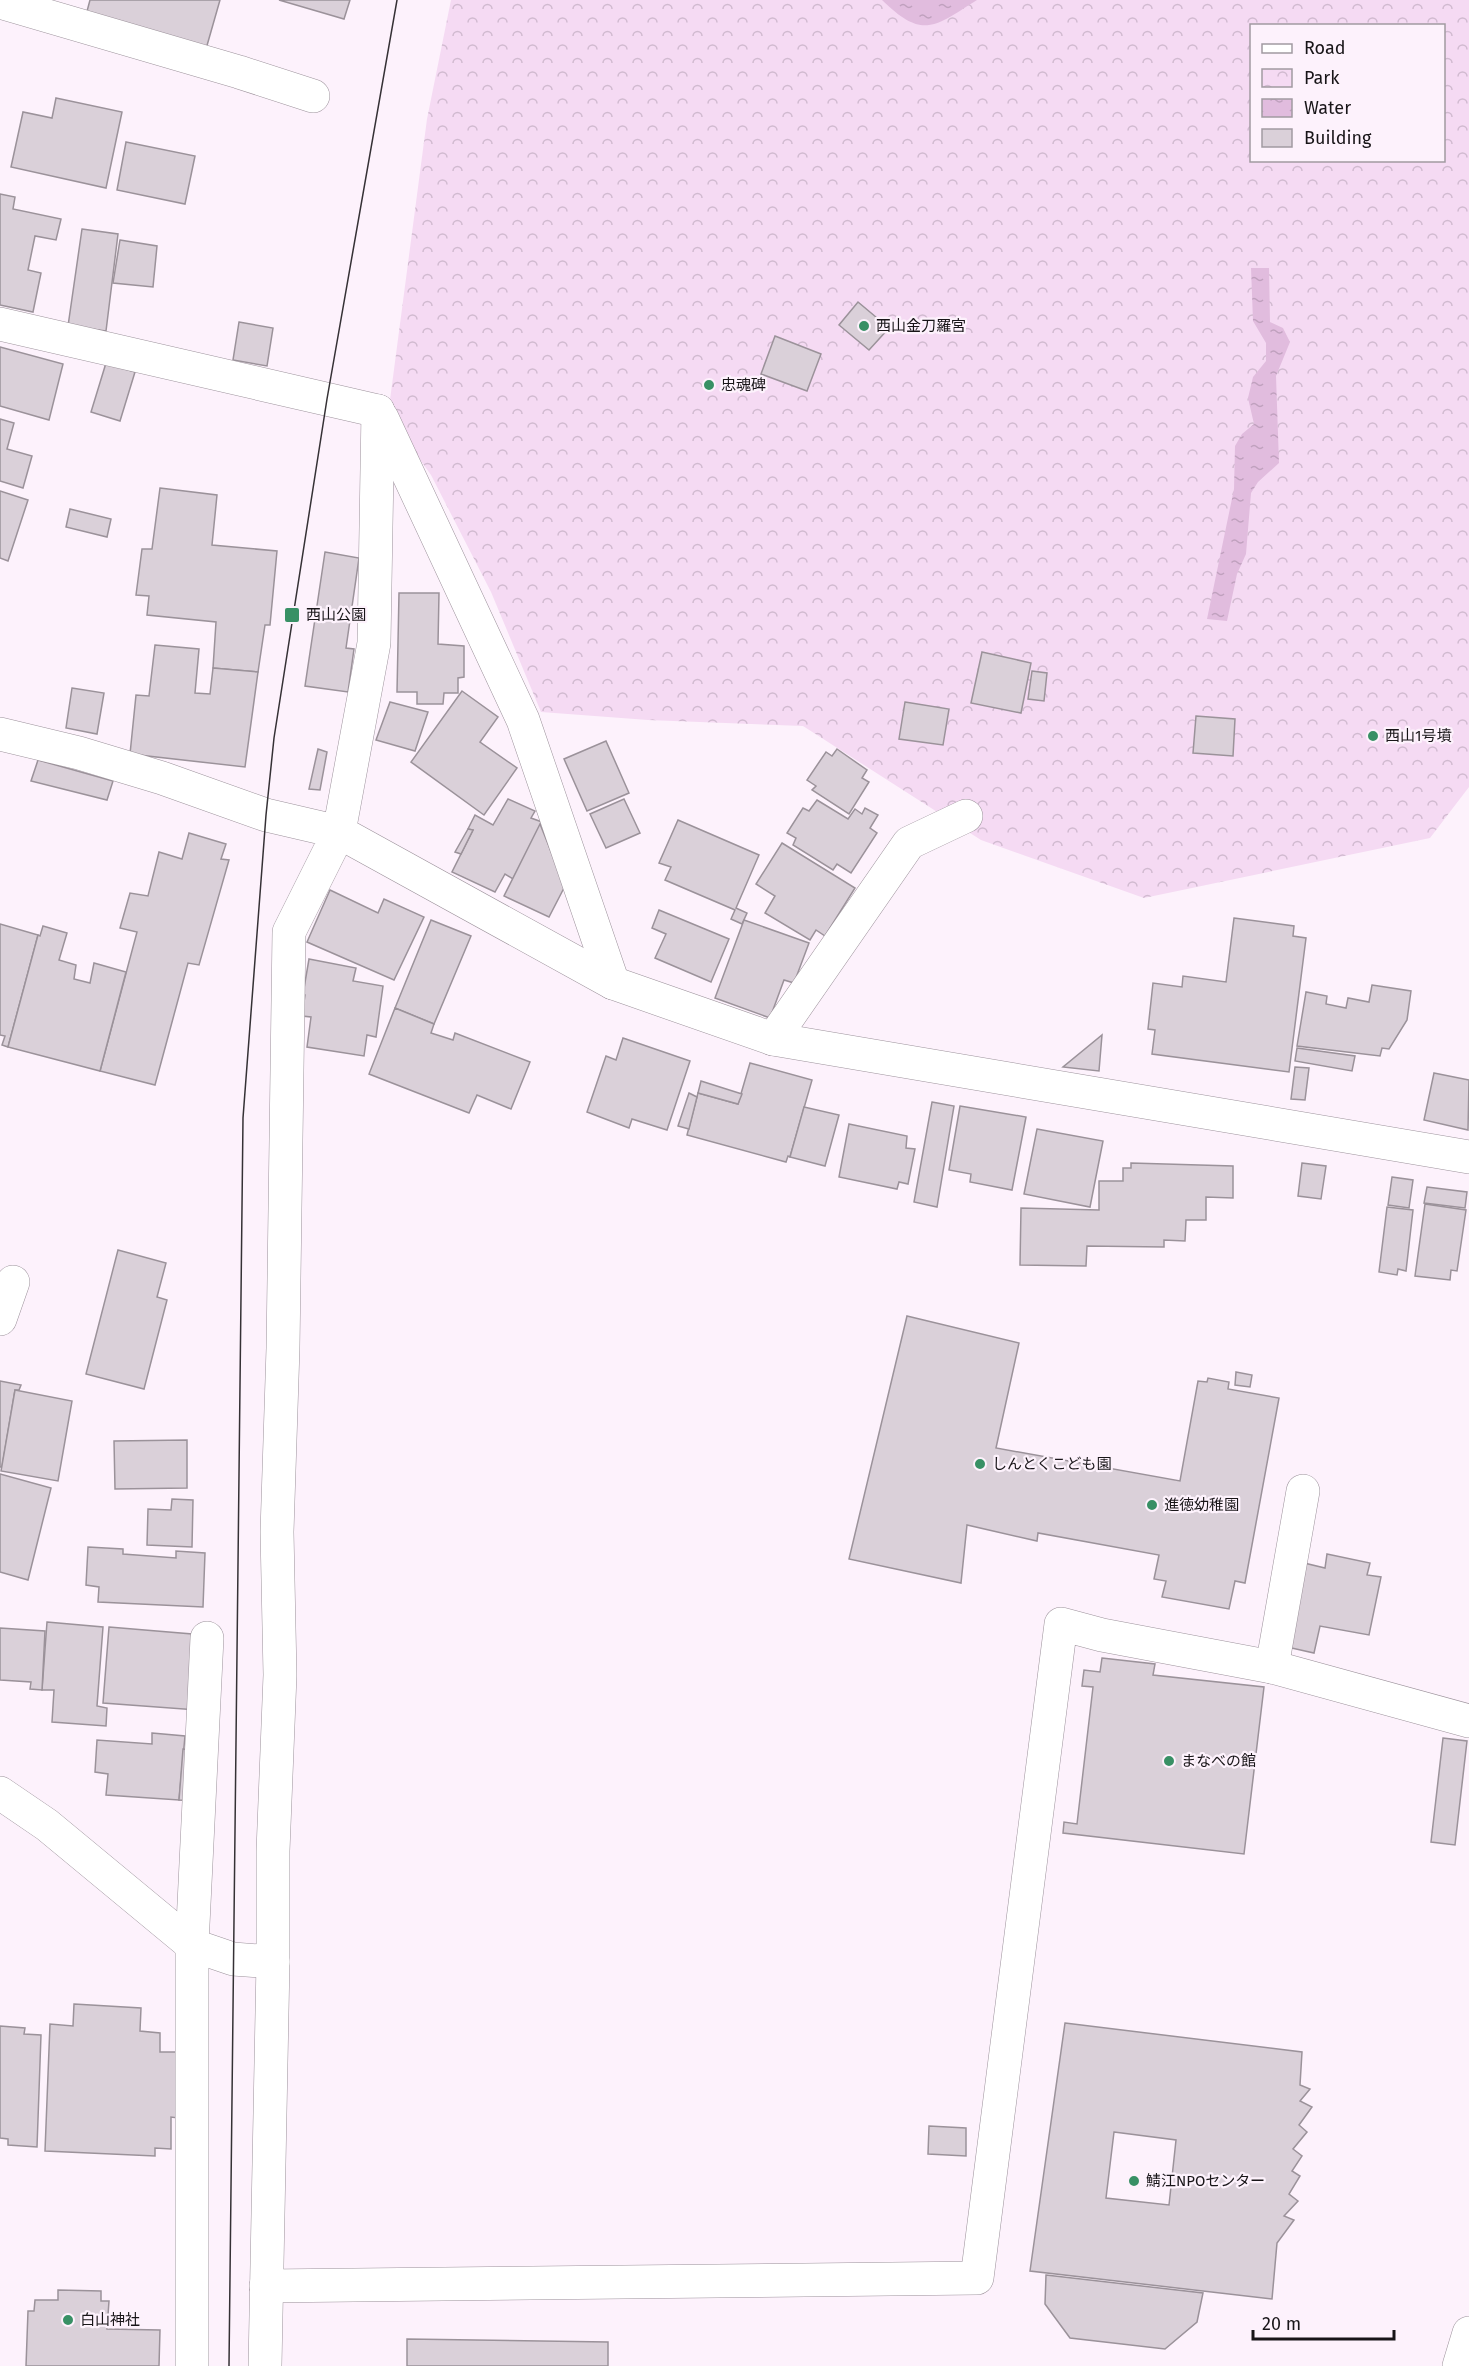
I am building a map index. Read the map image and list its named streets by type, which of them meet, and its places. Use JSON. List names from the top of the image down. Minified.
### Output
{"places":{"other":["西山金刀羅宮","忠魂碑","西山1号墳","しんとくこども園","進徳幼稚園","まなべの館","鯖江NPOセンター","白山神社"],"transit":["西山公園"]},"legend":["Road","Park","Water","Building"],"scale_bar":"20 m"}
